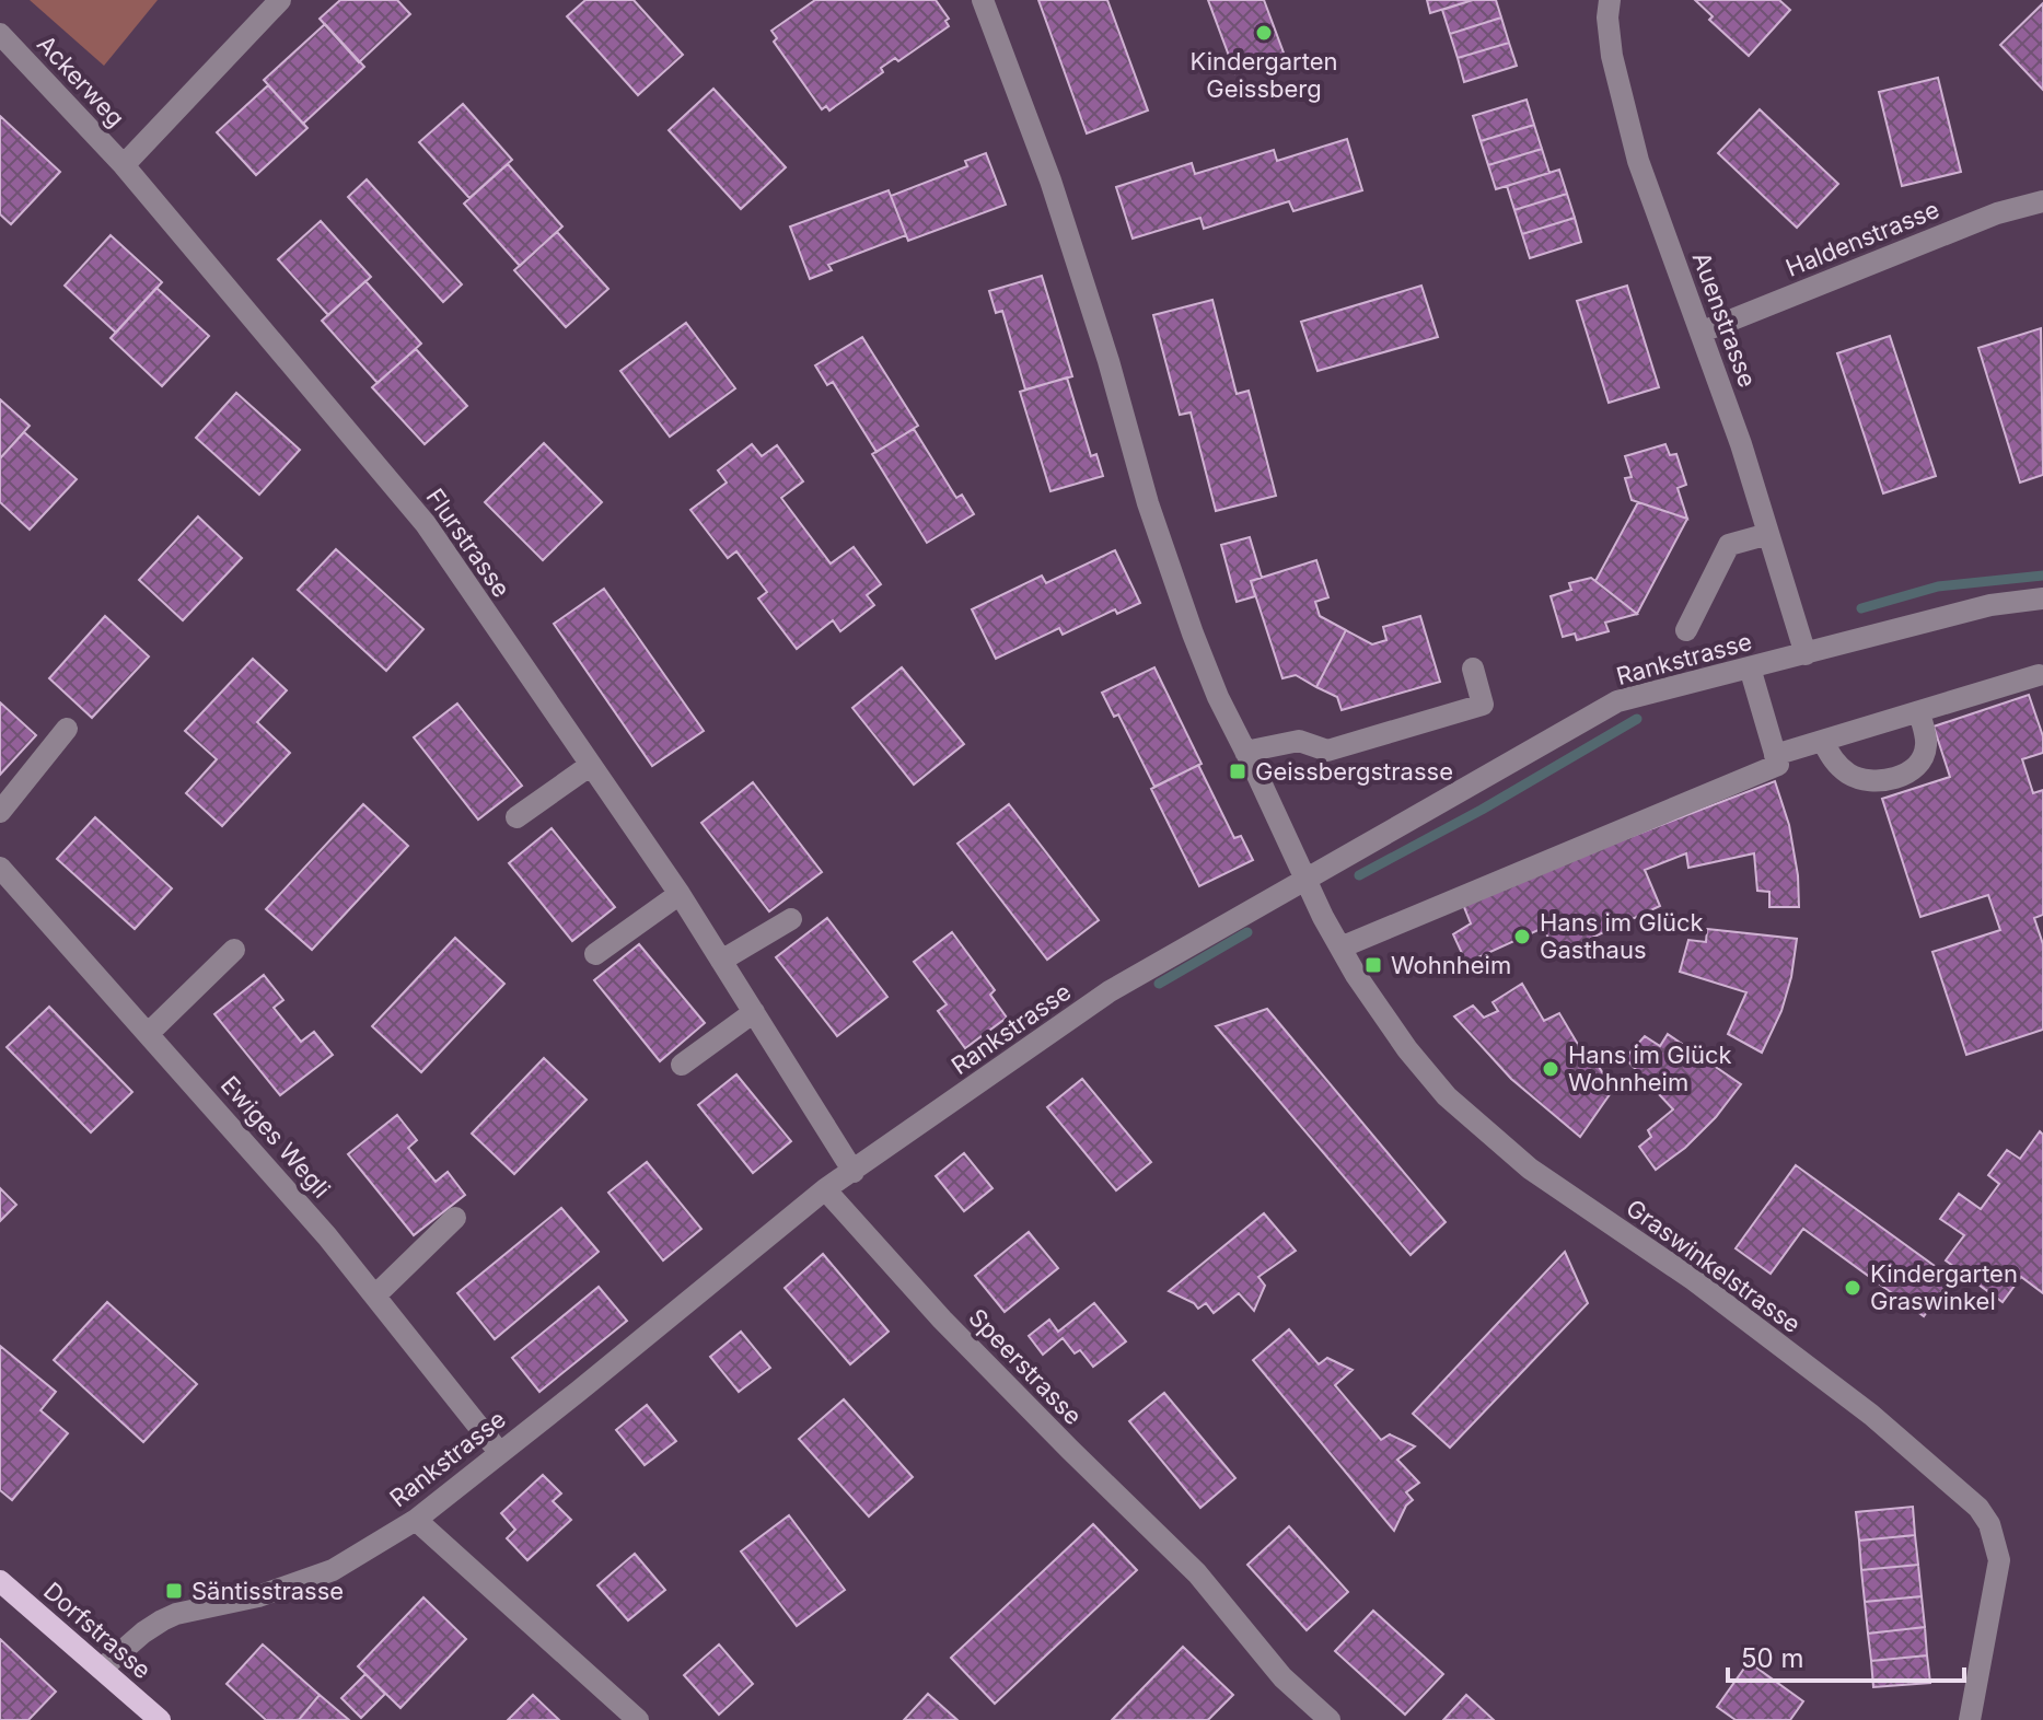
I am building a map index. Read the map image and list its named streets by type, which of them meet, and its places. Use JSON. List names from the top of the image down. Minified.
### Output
{"streets":{"main road":["Dorfstrasse"],"street":["Ackerweg","Haldenstrasse","Auenstrasse","Flurstrasse","Rankstrasse","Ewiges Wegli","Graswinkelstrasse","Speerstrasse"]},"crossings":[["Ackerweg","Flurstrasse"],["Haldenstrasse","Auenstrasse"],["Auenstrasse","Rankstrasse"],["Flurstrasse","Rankstrasse"],["Rankstrasse","Ewiges Wegli"],["Rankstrasse","Graswinkelstrasse"],["Rankstrasse","Speerstrasse"],["Rankstrasse","Dorfstrasse"]],"places":{"other":["Kindergarten Geissberg","Hans im Glück Gasthaus","Hans im Glück Wohnheim","Kindergarten Graswinkel"],"transit":["Geissbergstrasse","Wohnheim","Säntisstrasse"]},"scale_bar":"50 m"}
